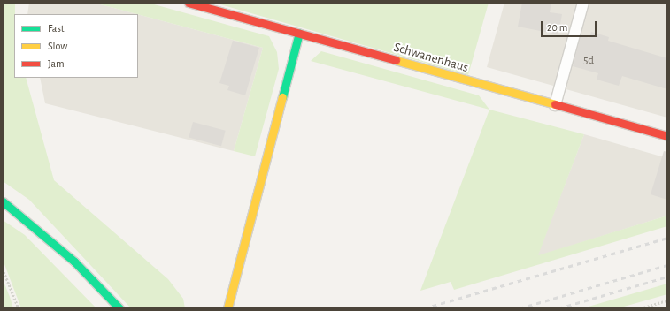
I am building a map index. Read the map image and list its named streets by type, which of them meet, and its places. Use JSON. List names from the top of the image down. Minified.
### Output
{"streets":{"street":["Schwanenhaus"]},"house_numbers":["5d"],"legend":["Fast","Slow","Jam"],"scale_bar":"20 m"}
